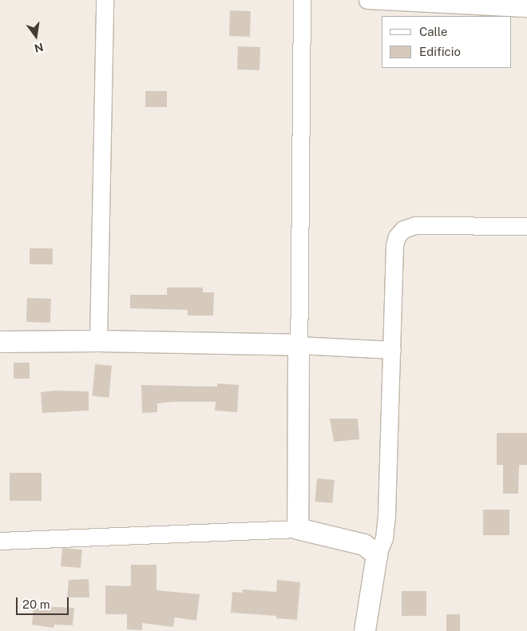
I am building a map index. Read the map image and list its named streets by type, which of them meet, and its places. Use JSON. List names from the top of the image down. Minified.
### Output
{"legend":["Calle","Edificio"],"scale_bar":"20 m","north":"bottom"}
